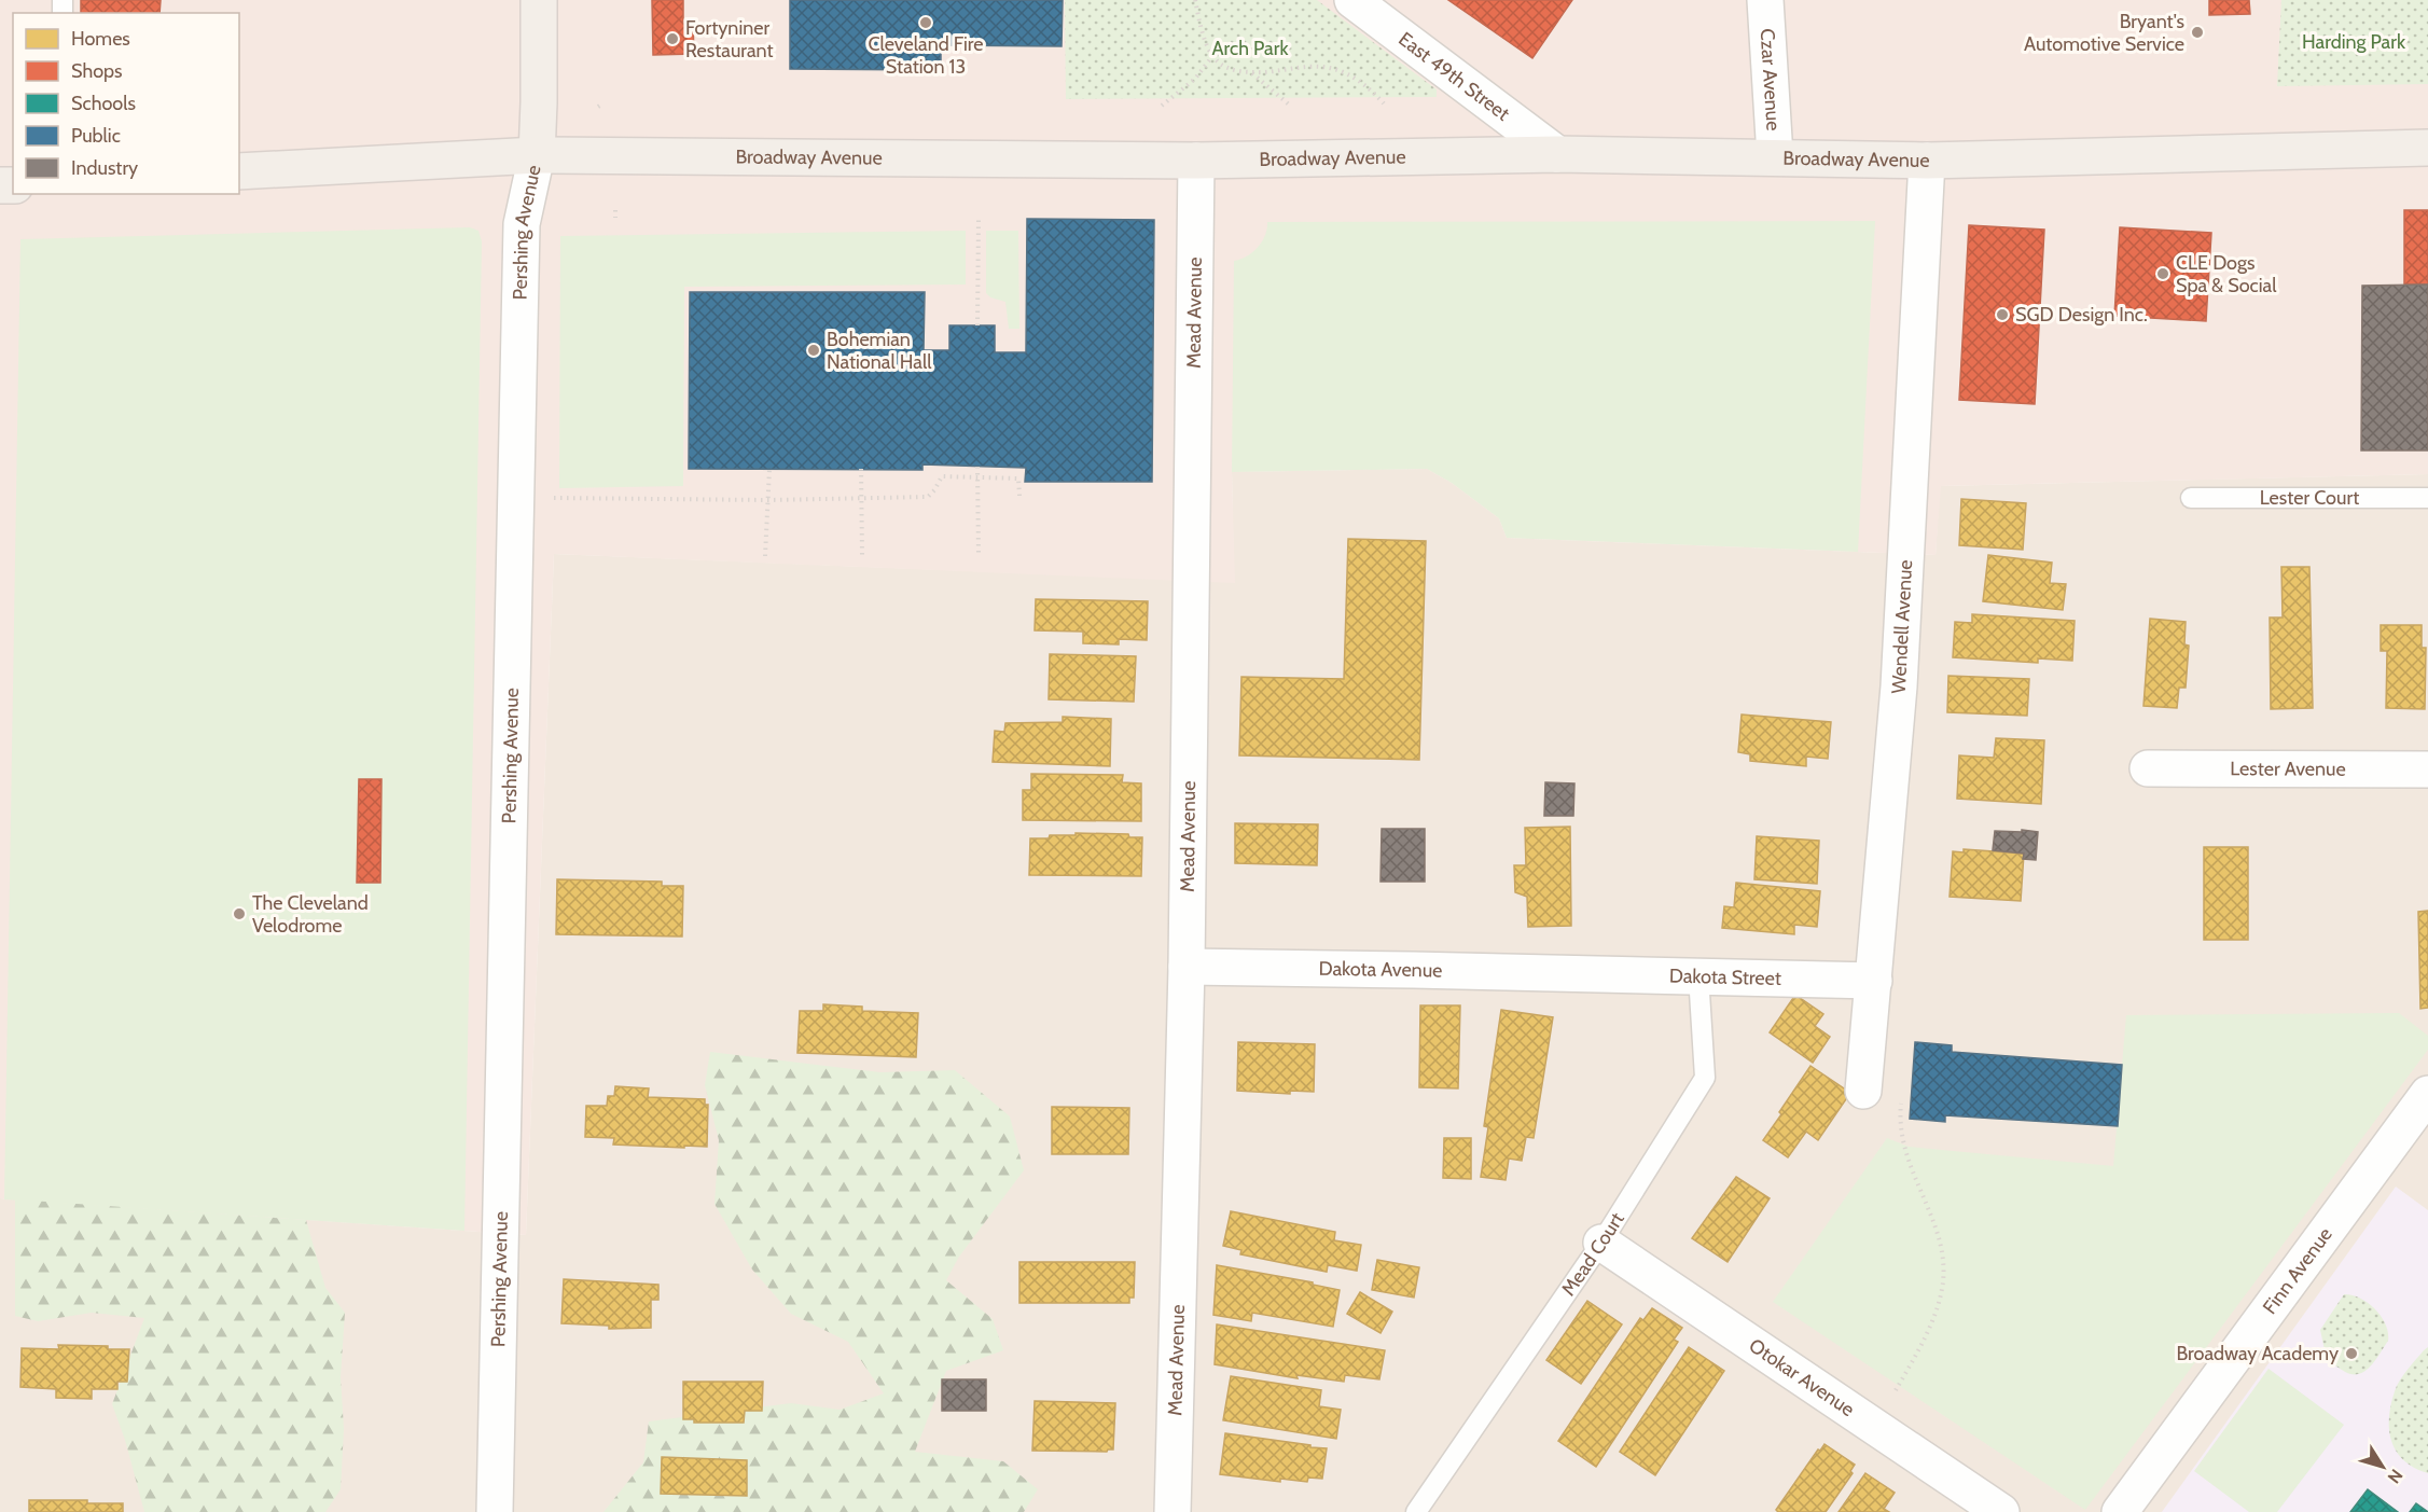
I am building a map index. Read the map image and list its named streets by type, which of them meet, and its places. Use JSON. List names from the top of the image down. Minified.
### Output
{"streets":{"main road":["Broadway Avenue","Pershing Avenue"],"street":["East 49th Street","Czar Avenue","Mead Avenue","Wendell Avenue","Lester Avenue","Dakota Avenue","Dakota Street","Finn Avenue","Otokar Avenue"],"lane":["Lester Court","Mead Court"]},"crossings":[["East 49th Street","Broadway Avenue"],["Czar Avenue","Broadway Avenue"],["Broadway Avenue","Pershing Avenue"],["Broadway Avenue","Mead Avenue"],["Broadway Avenue","Wendell Avenue"],["Mead Avenue","Dakota Avenue"],["Wendell Avenue","Dakota Street"],["Dakota Avenue","Dakota Street"],["Dakota Street","Mead Court"],["Mead Court","Otokar Avenue"]],"parks":["Harding Park","Arch Park"],"places":["Cleveland Fire Station 13","Bryant's Automotive Service","Fortyniner Restaurant","CLE Dogs Spa & Social","SGD Design Inc.","Bohemian National Hall","The Cleveland Velodrome","Broadway Academy"],"legend":["Homes","Shops","Schools","Public","Industry"],"north":"bottom right"}
